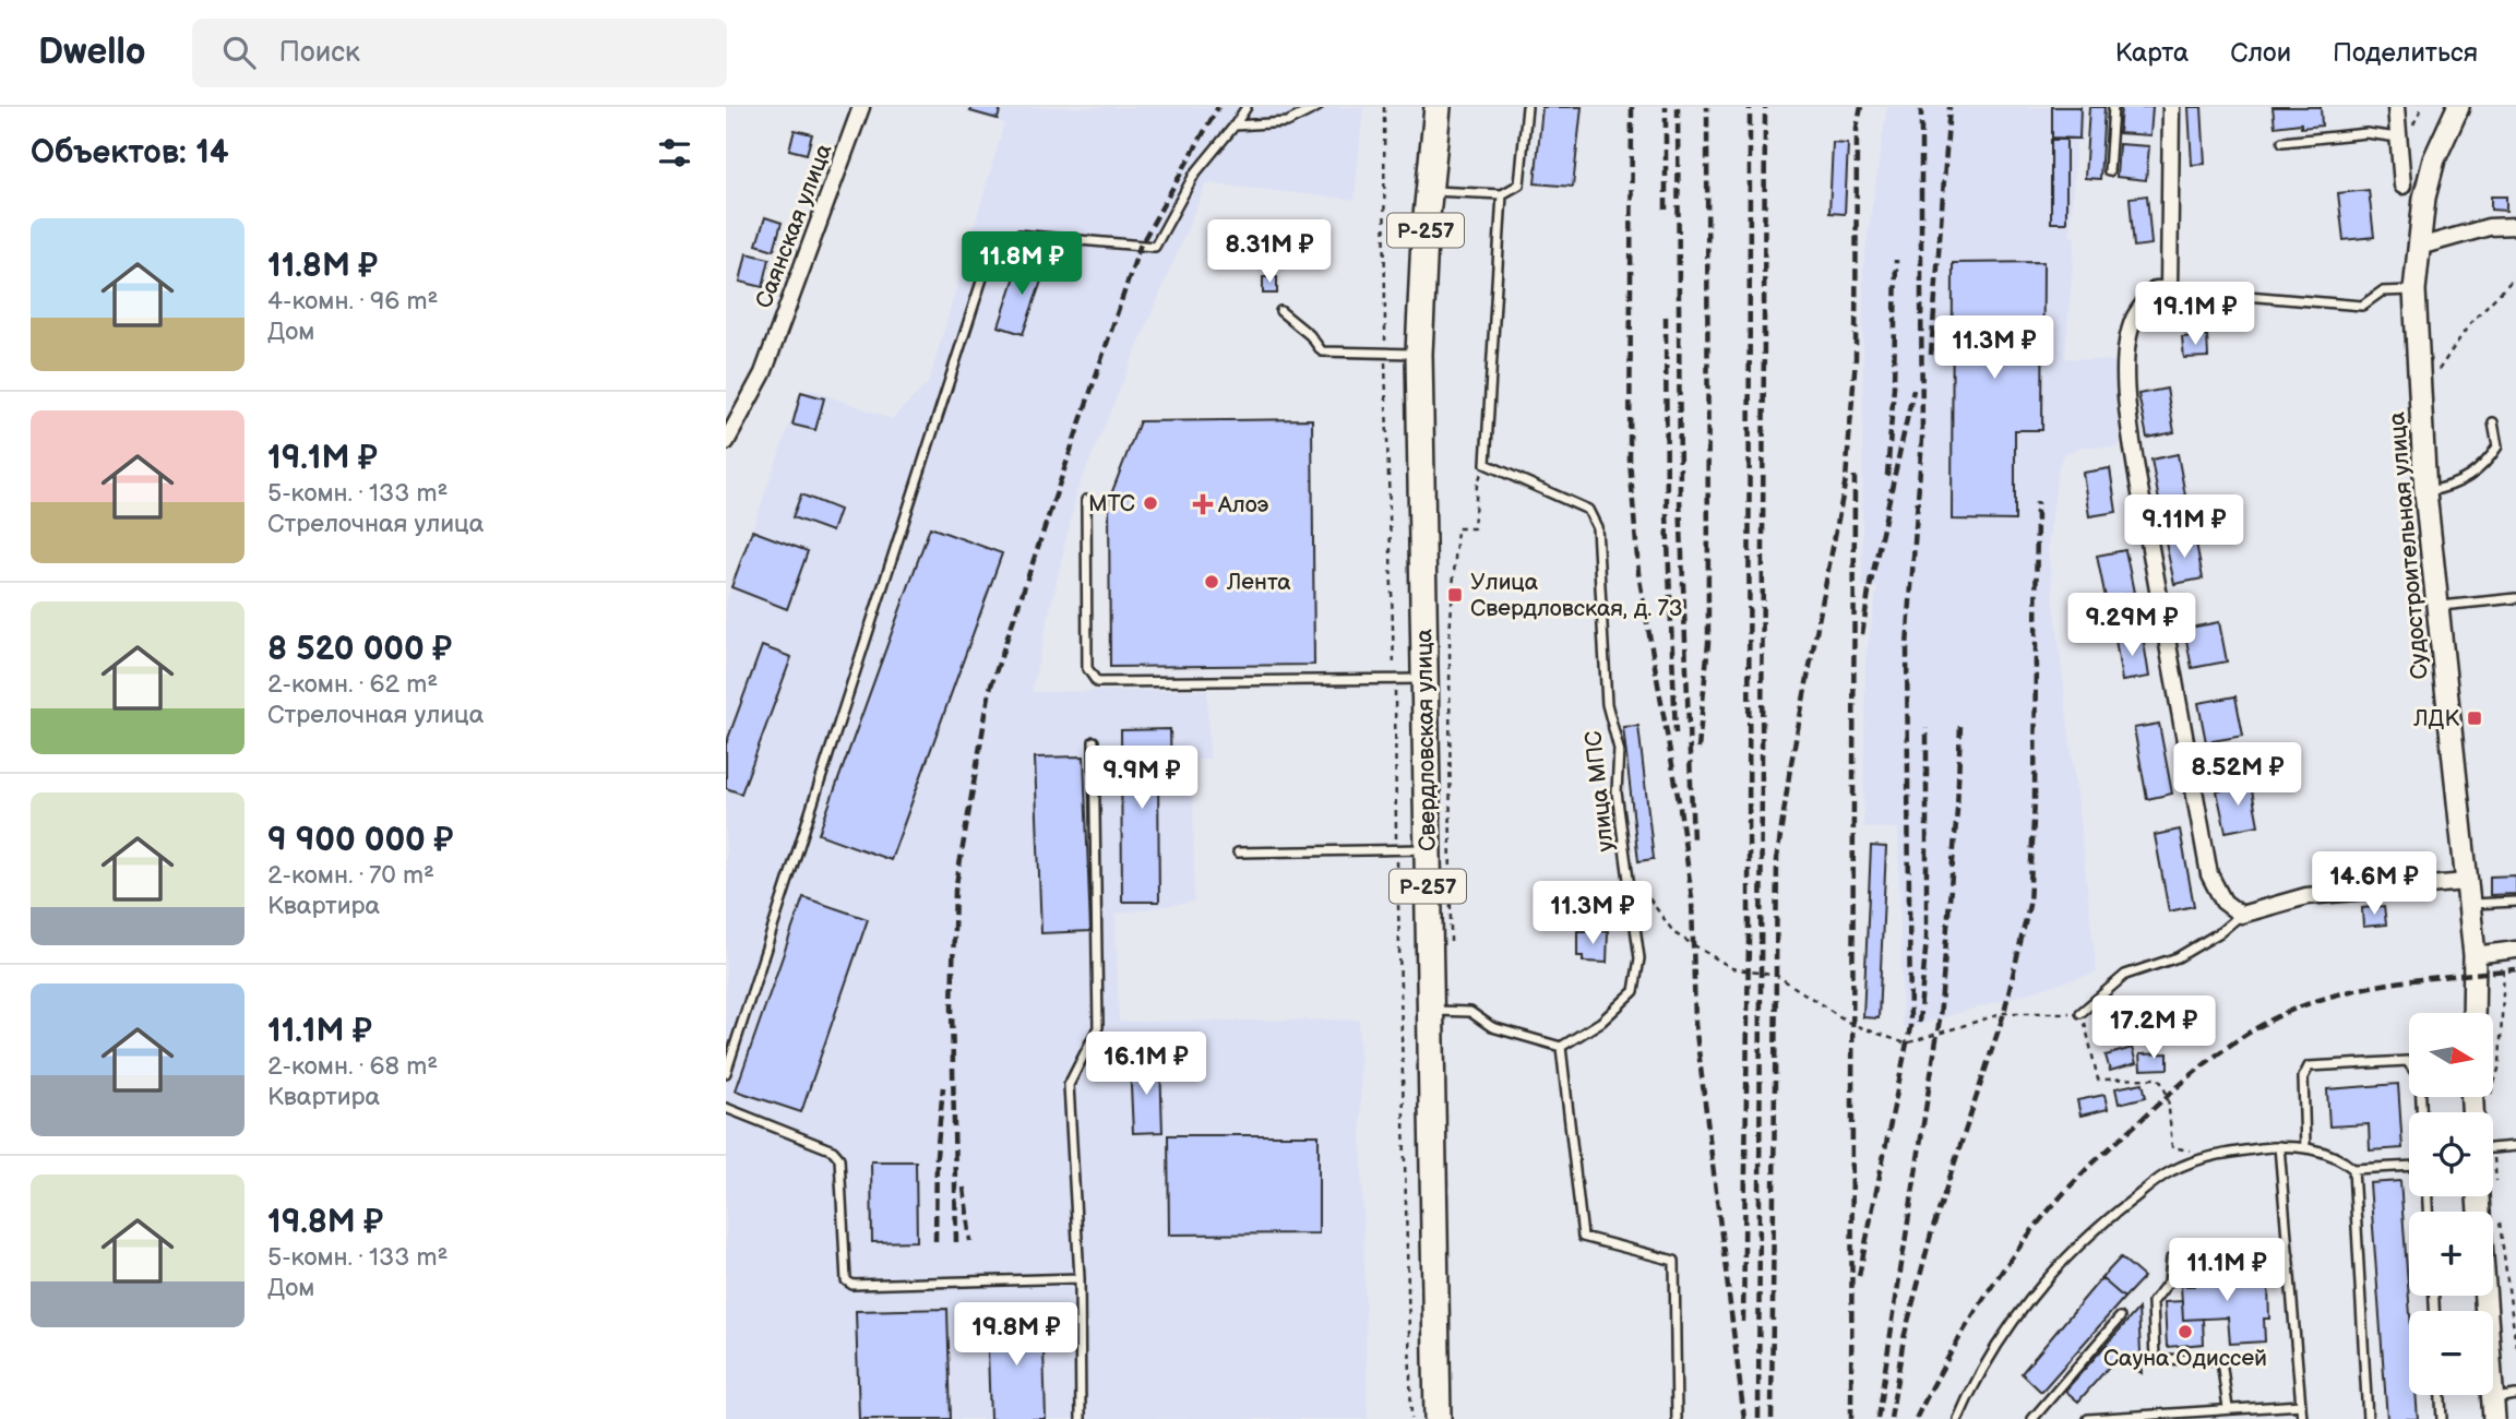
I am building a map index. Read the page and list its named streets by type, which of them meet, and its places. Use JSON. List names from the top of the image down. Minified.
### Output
{"streets":{"highway":["Р-257","Свердловская улица"],"main road":["Судостроительная улица"],"street":["Саянская улица"],"lane":["улица МПС"]},"places":{"other":["МТС","Лента","Сауна Одиссей"],"health":["Алоэ"],"transit":["Улица Свердловская, д. 73","ЛДК"]},"north":"right","page":{"header":"Dwello","search":"Поиск","nav":["Карта","Слои","Поделиться"],"heading":"Объектов: 14","list":[{"name":"11.8M ₽","note":"4-комн. · 96 m² · Дом"},{"name":"19.1M ₽","note":"5-комн. · 133 m² · Стрелочная улица"},{"name":"8 520 000 ₽","note":"2-комн. · 62 m² · Стрелочная улица"},{"name":"9 900 000 ₽","note":"2-комн. · 70 m² · Квартира"},{"name":"11.1M ₽","note":"2-комн. · 68 m² · Квартира"},{"name":"19.8M ₽","note":"5-комн. · 133 m² · Дом"}],"price":["8.31M ₽","11.8M ₽","19.1M ₽","11.3M ₽","9.11M ₽","9.29M ₽","8.52M ₽","9.9M ₽","14.6M ₽","11.3M ₽","17.2M ₽","16.1M ₽","11.1M ₽","19.8M ₽"],"map_buttons":["+","−"]}}
